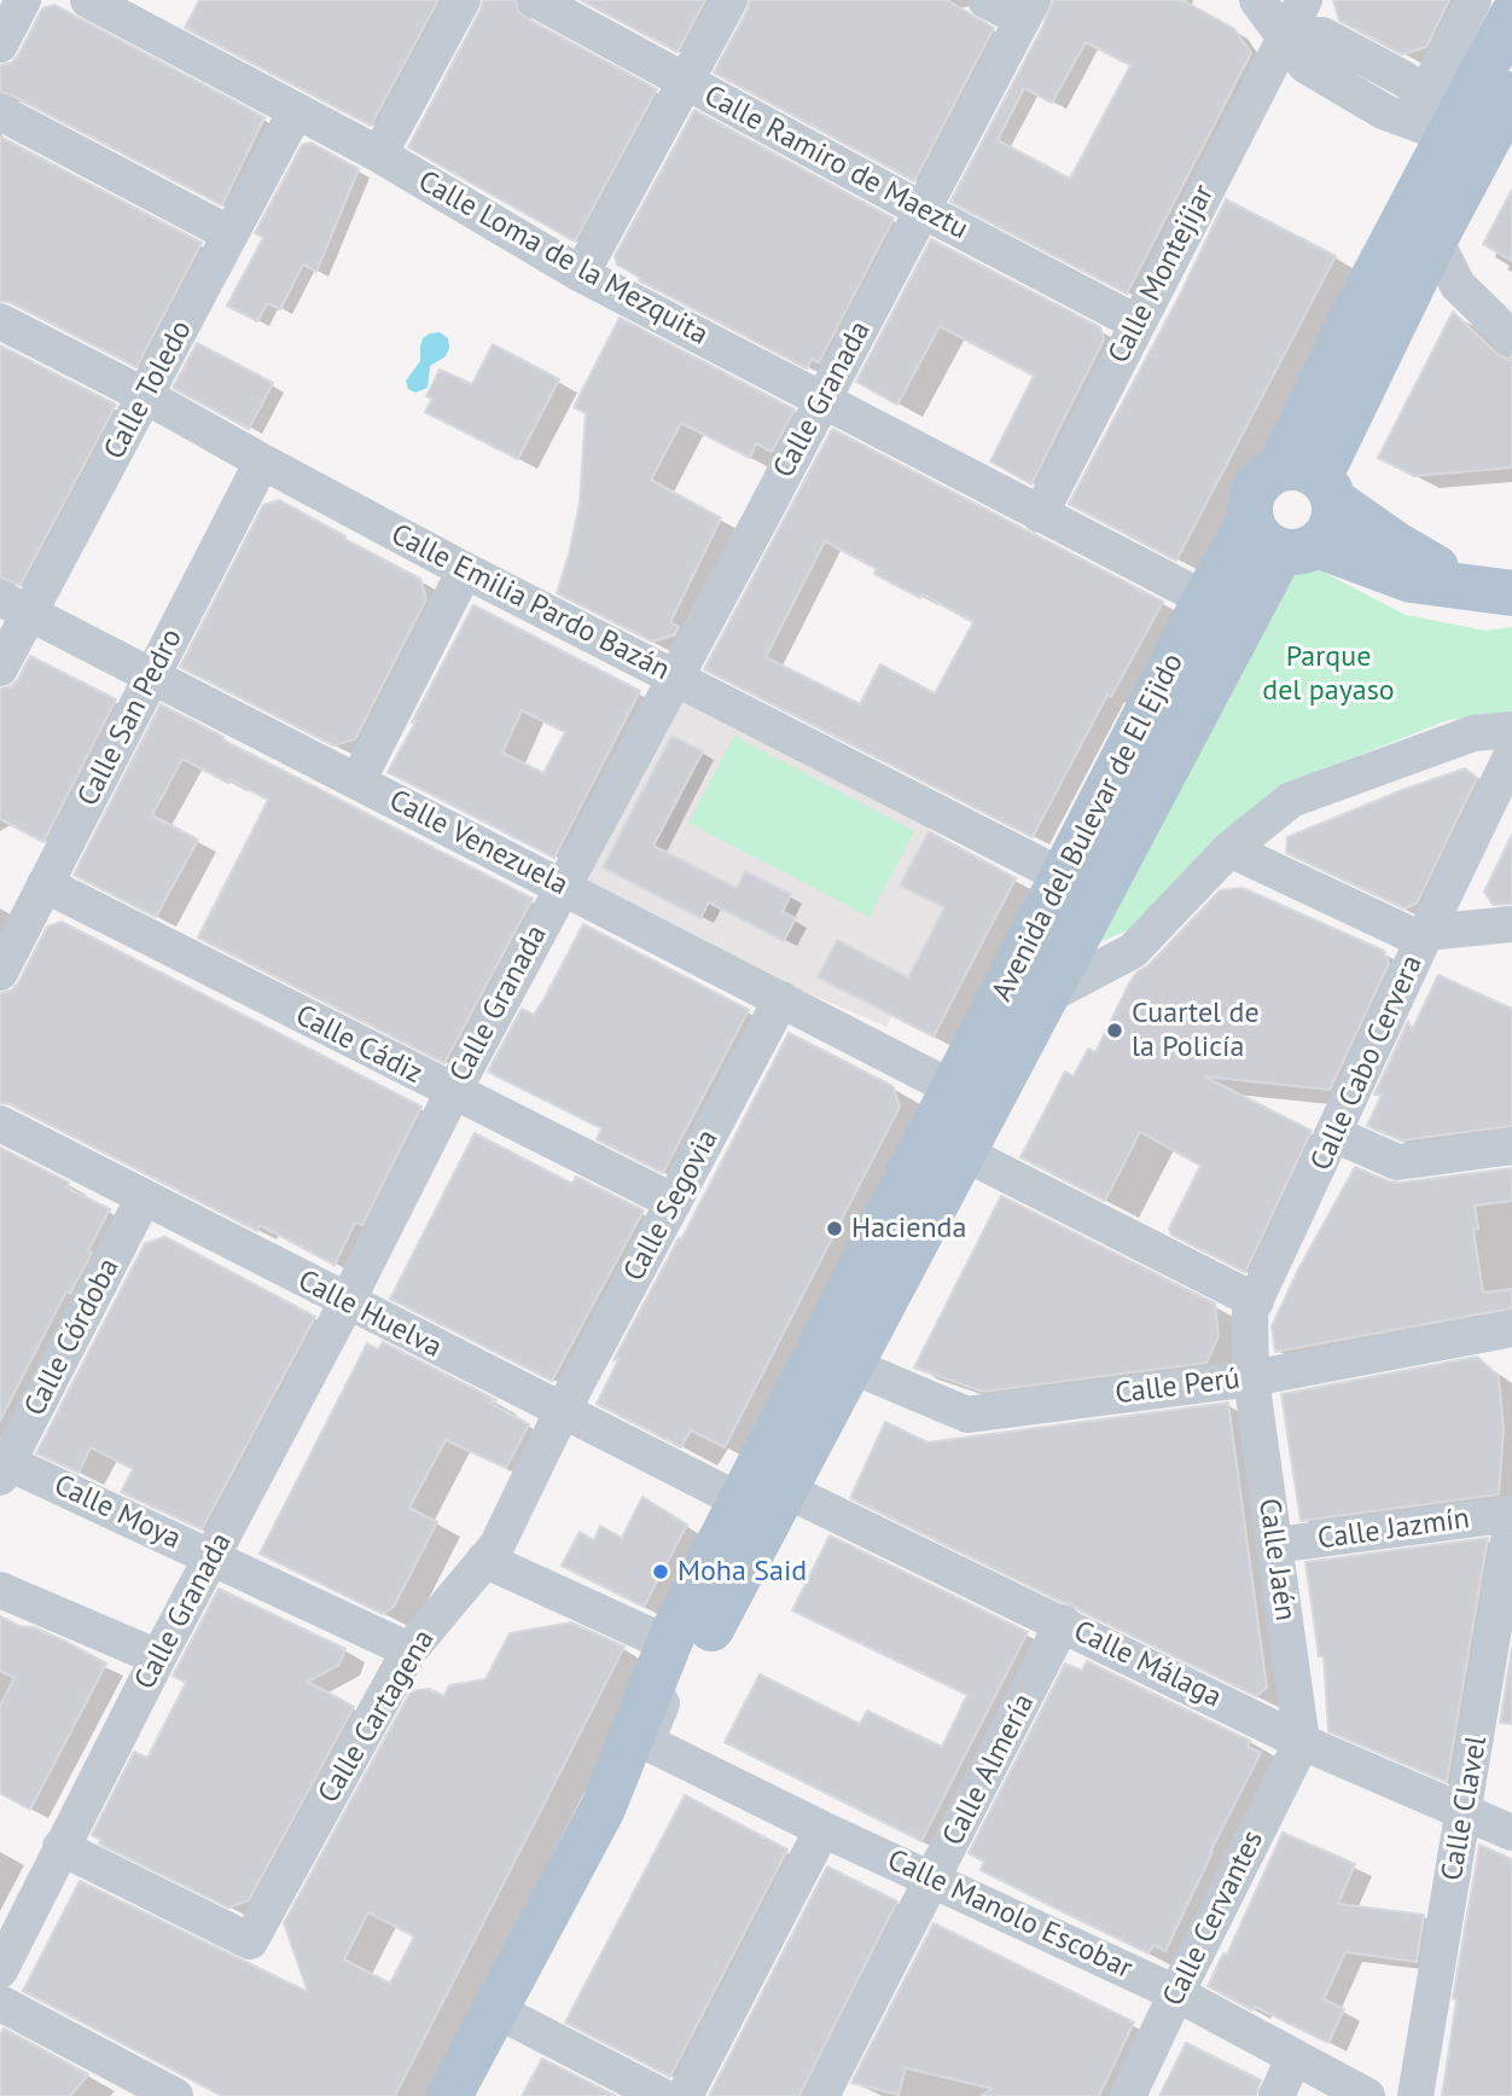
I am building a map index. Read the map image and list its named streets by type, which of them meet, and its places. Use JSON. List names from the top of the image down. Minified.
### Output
{"streets":{"main road":["Avenida del Bulevar de El Ejido"],"street":["Calle Ramiro de Maeztu","Calle Loma de la Mezquita","Calle Montejíjar","Calle Toledo","Calle Granada","Calle Emilia Pardo Bazán","Calle San Pedro","Calle Venezuela","Calle Cádiz","Calle Cabo Cervera","Calle Segovia","Calle Huelva","Calle Córdoba","Calle Perú","Calle Moya","Calle Jazmín","Calle Jaén","Calle Málaga","Calle Cartagena","Calle Almería","Calle Clavel","Calle Manolo Escobar","Calle Cervantes"]},"crossings":[["Calle Ramiro de Maeztu","Calle Montejíjar"],["Calle Ramiro de Maeztu","Calle Granada"],["Calle Loma de la Mezquita","Calle Montejíjar"],["Calle Loma de la Mezquita","Calle Toledo"],["Calle Loma de la Mezquita","Calle Granada"],["Calle Loma de la Mezquita","Avenida del Bulevar de El Ejido"],["Calle Toledo","Calle Emilia Pardo Bazán"],["Calle Toledo","Calle Venezuela"],["Calle Granada","Calle Emilia Pardo Bazán"],["Calle Granada","Calle Venezuela"],["Calle Granada","Calle Cádiz"],["Calle Granada","Calle Huelva"],["Calle Granada","Calle Moya"],["Calle Granada","Calle Cartagena"],["Calle Emilia Pardo Bazán","Calle San Pedro"],["Calle Emilia Pardo Bazán","Avenida del Bulevar de El Ejido"],["Calle San Pedro","Calle Venezuela"],["Calle San Pedro","Calle Cádiz"],["Avenida del Bulevar de El Ejido","Calle Venezuela"],["Avenida del Bulevar de El Ejido","Calle Huelva"],["Avenida del Bulevar de El Ejido","Calle Perú"],["Avenida del Bulevar de El Ejido","Calle Málaga"],["Avenida del Bulevar de El Ejido","Calle Manolo Escobar"],["Calle Venezuela","Calle Segovia"],["Calle Cádiz","Calle Segovia"],["Calle Cabo Cervera","Calle Perú"],["Calle Cabo Cervera","Calle Jaén"],["Calle Segovia","Calle Huelva"],["Calle Segovia","Calle Cartagena"],["Calle Huelva","Calle Córdoba"],["Calle Huelva","Calle Cartagena"],["Calle Córdoba","Calle Moya"],["Calle Perú","Calle Jaén"],["Calle Moya","Calle Cartagena"],["Calle Jazmín","Calle Jaén"],["Calle Jazmín","Calle Clavel"],["Calle Jaén","Calle Málaga"],["Calle Jaén","Calle Cervantes"],["Calle Málaga","Calle Almería"],["Calle Málaga","Calle Clavel"],["Calle Málaga","Calle Cervantes"],["Calle Almería","Calle Manolo Escobar"],["Calle Manolo Escobar","Calle Cervantes"]],"parks":["Parque del payaso"],"places":["Cuartel de la Policía","Hacienda","Moha Said"]}
